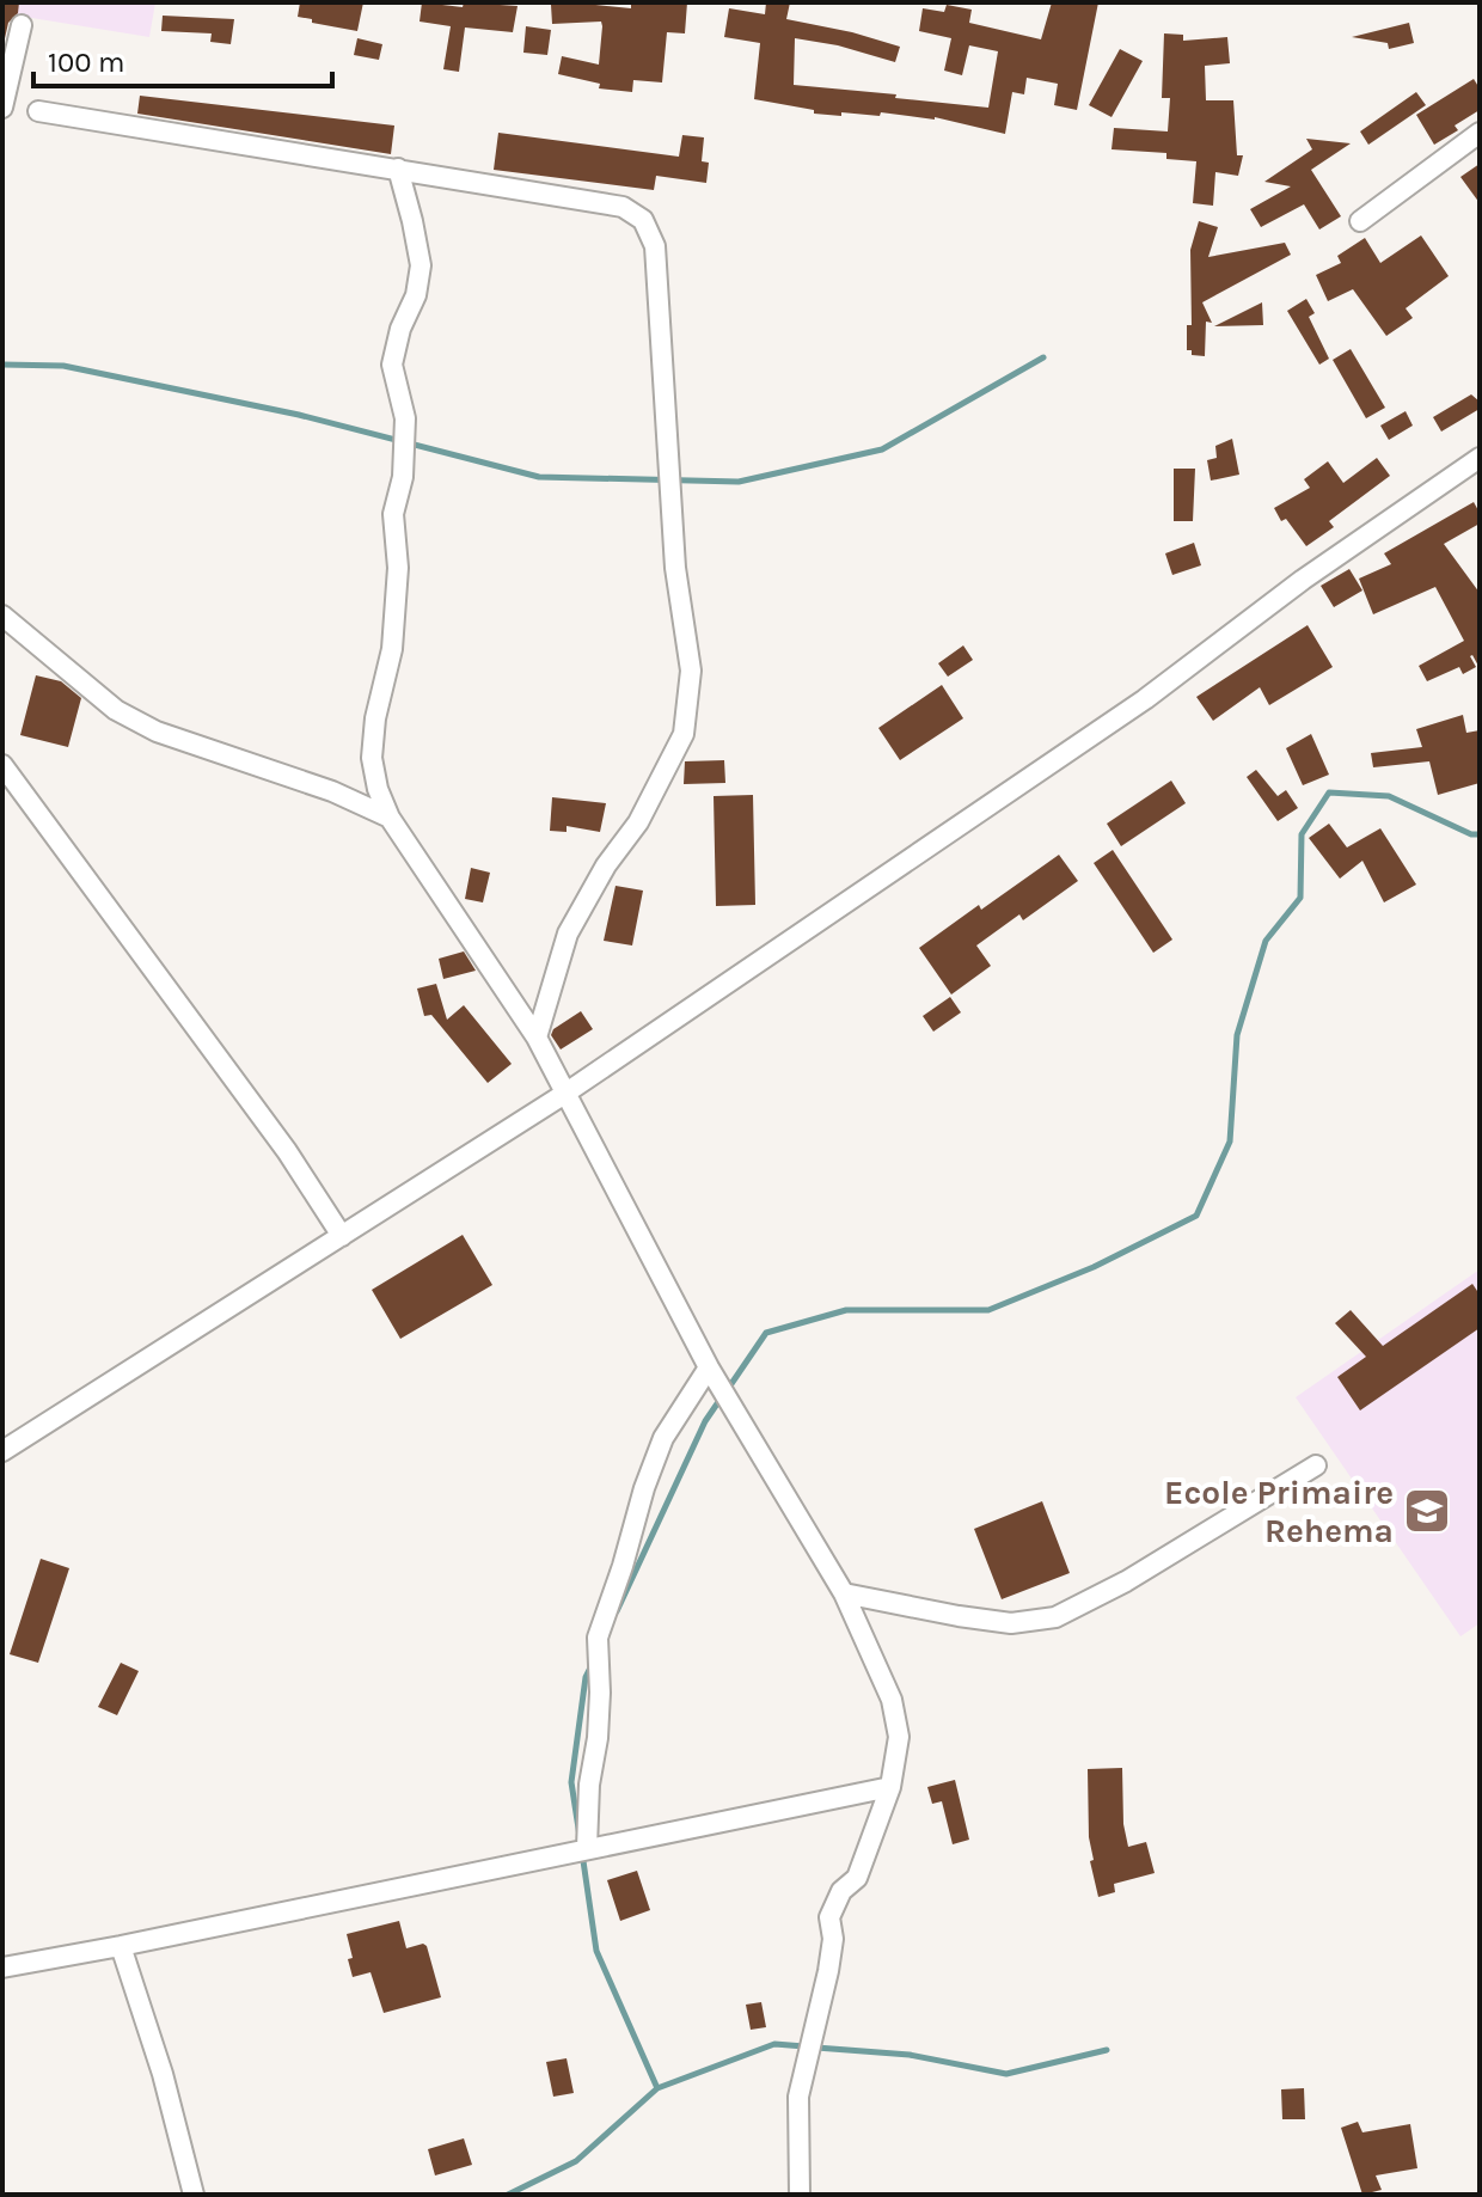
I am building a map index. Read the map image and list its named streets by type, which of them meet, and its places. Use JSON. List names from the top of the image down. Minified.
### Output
{"places":{"school or university":["Ecole Primaire Rehema"]},"scale_bar":"100 m"}
